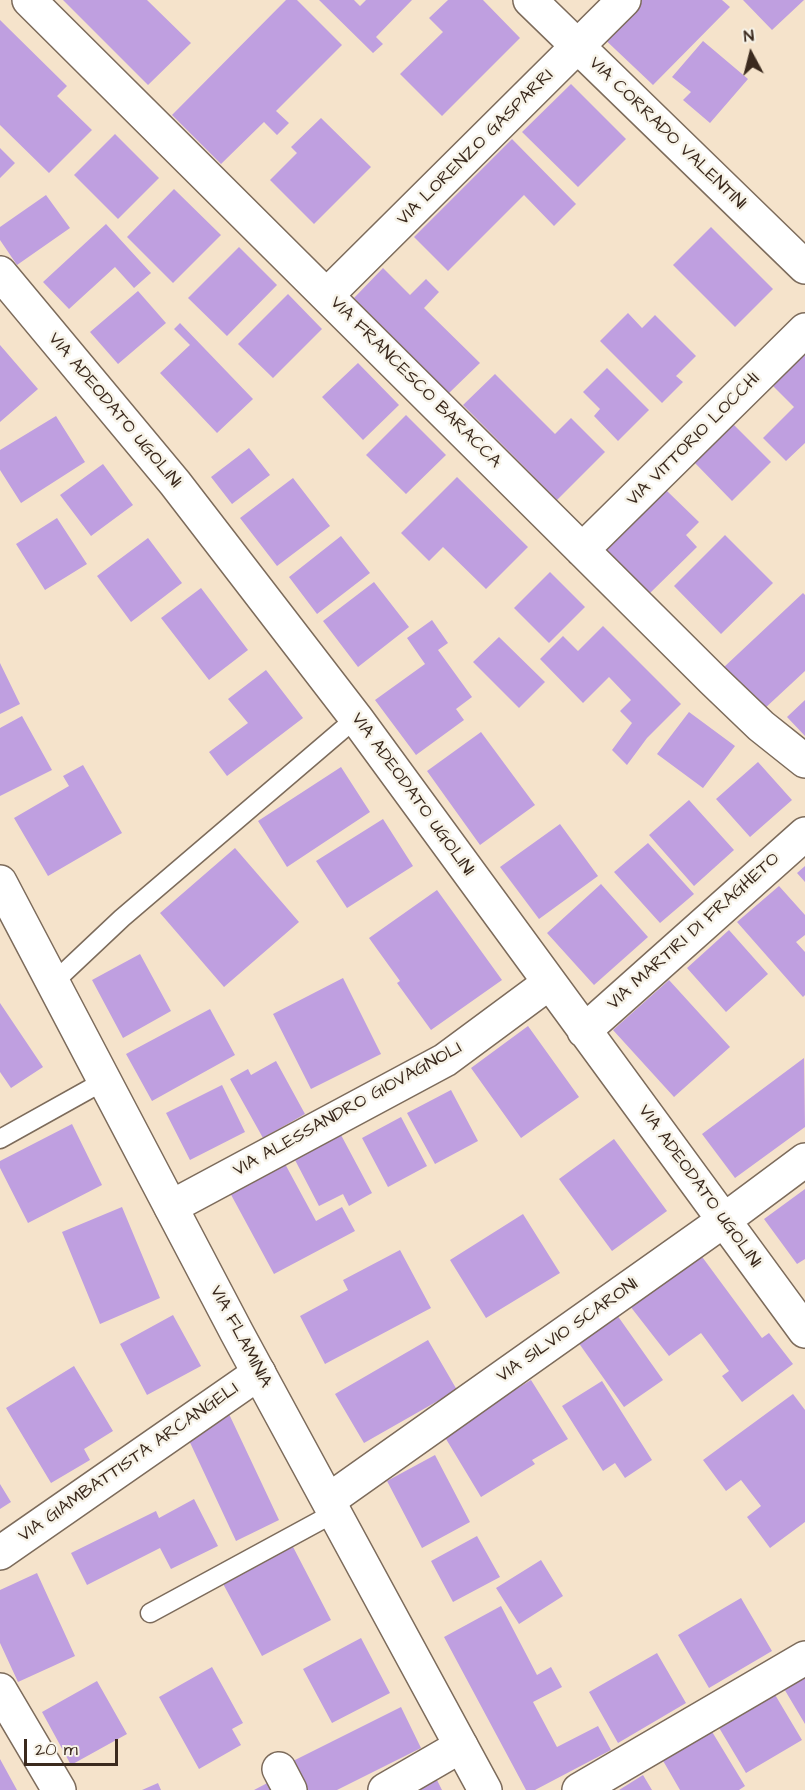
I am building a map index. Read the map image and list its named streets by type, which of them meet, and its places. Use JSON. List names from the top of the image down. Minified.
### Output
{"streets":{"street":["VIA CORRADO VALENTINI","VIA LORENZO GASPARRI","VIA FRANCESCO BARACCA","VIA ADEODATO UGOLINI","VIA VITTORIO LOCCHI","VIA MARTIRI DI FRAGHETO","VIA ALESSANDRO GIOVAGNOLI","VIA SILVIO SCARONI","VIA FLAMINIA","VIA GIAMBATTISTA ARCANGELI"]},"crossings":[["VIA CORRADO VALENTINI","VIA LORENZO GASPARRI"],["VIA LORENZO GASPARRI","VIA FRANCESCO BARACCA"],["VIA FRANCESCO BARACCA","VIA VITTORIO LOCCHI"],["VIA ADEODATO UGOLINI","VIA MARTIRI DI FRAGHETO"],["VIA ADEODATO UGOLINI","VIA ALESSANDRO GIOVAGNOLI"],["VIA ADEODATO UGOLINI","VIA SILVIO SCARONI"],["VIA ALESSANDRO GIOVAGNOLI","VIA FLAMINIA"],["VIA SILVIO SCARONI","VIA FLAMINIA"],["VIA FLAMINIA","VIA GIAMBATTISTA ARCANGELI"]],"scale_bar":"20 m","north":"top"}
